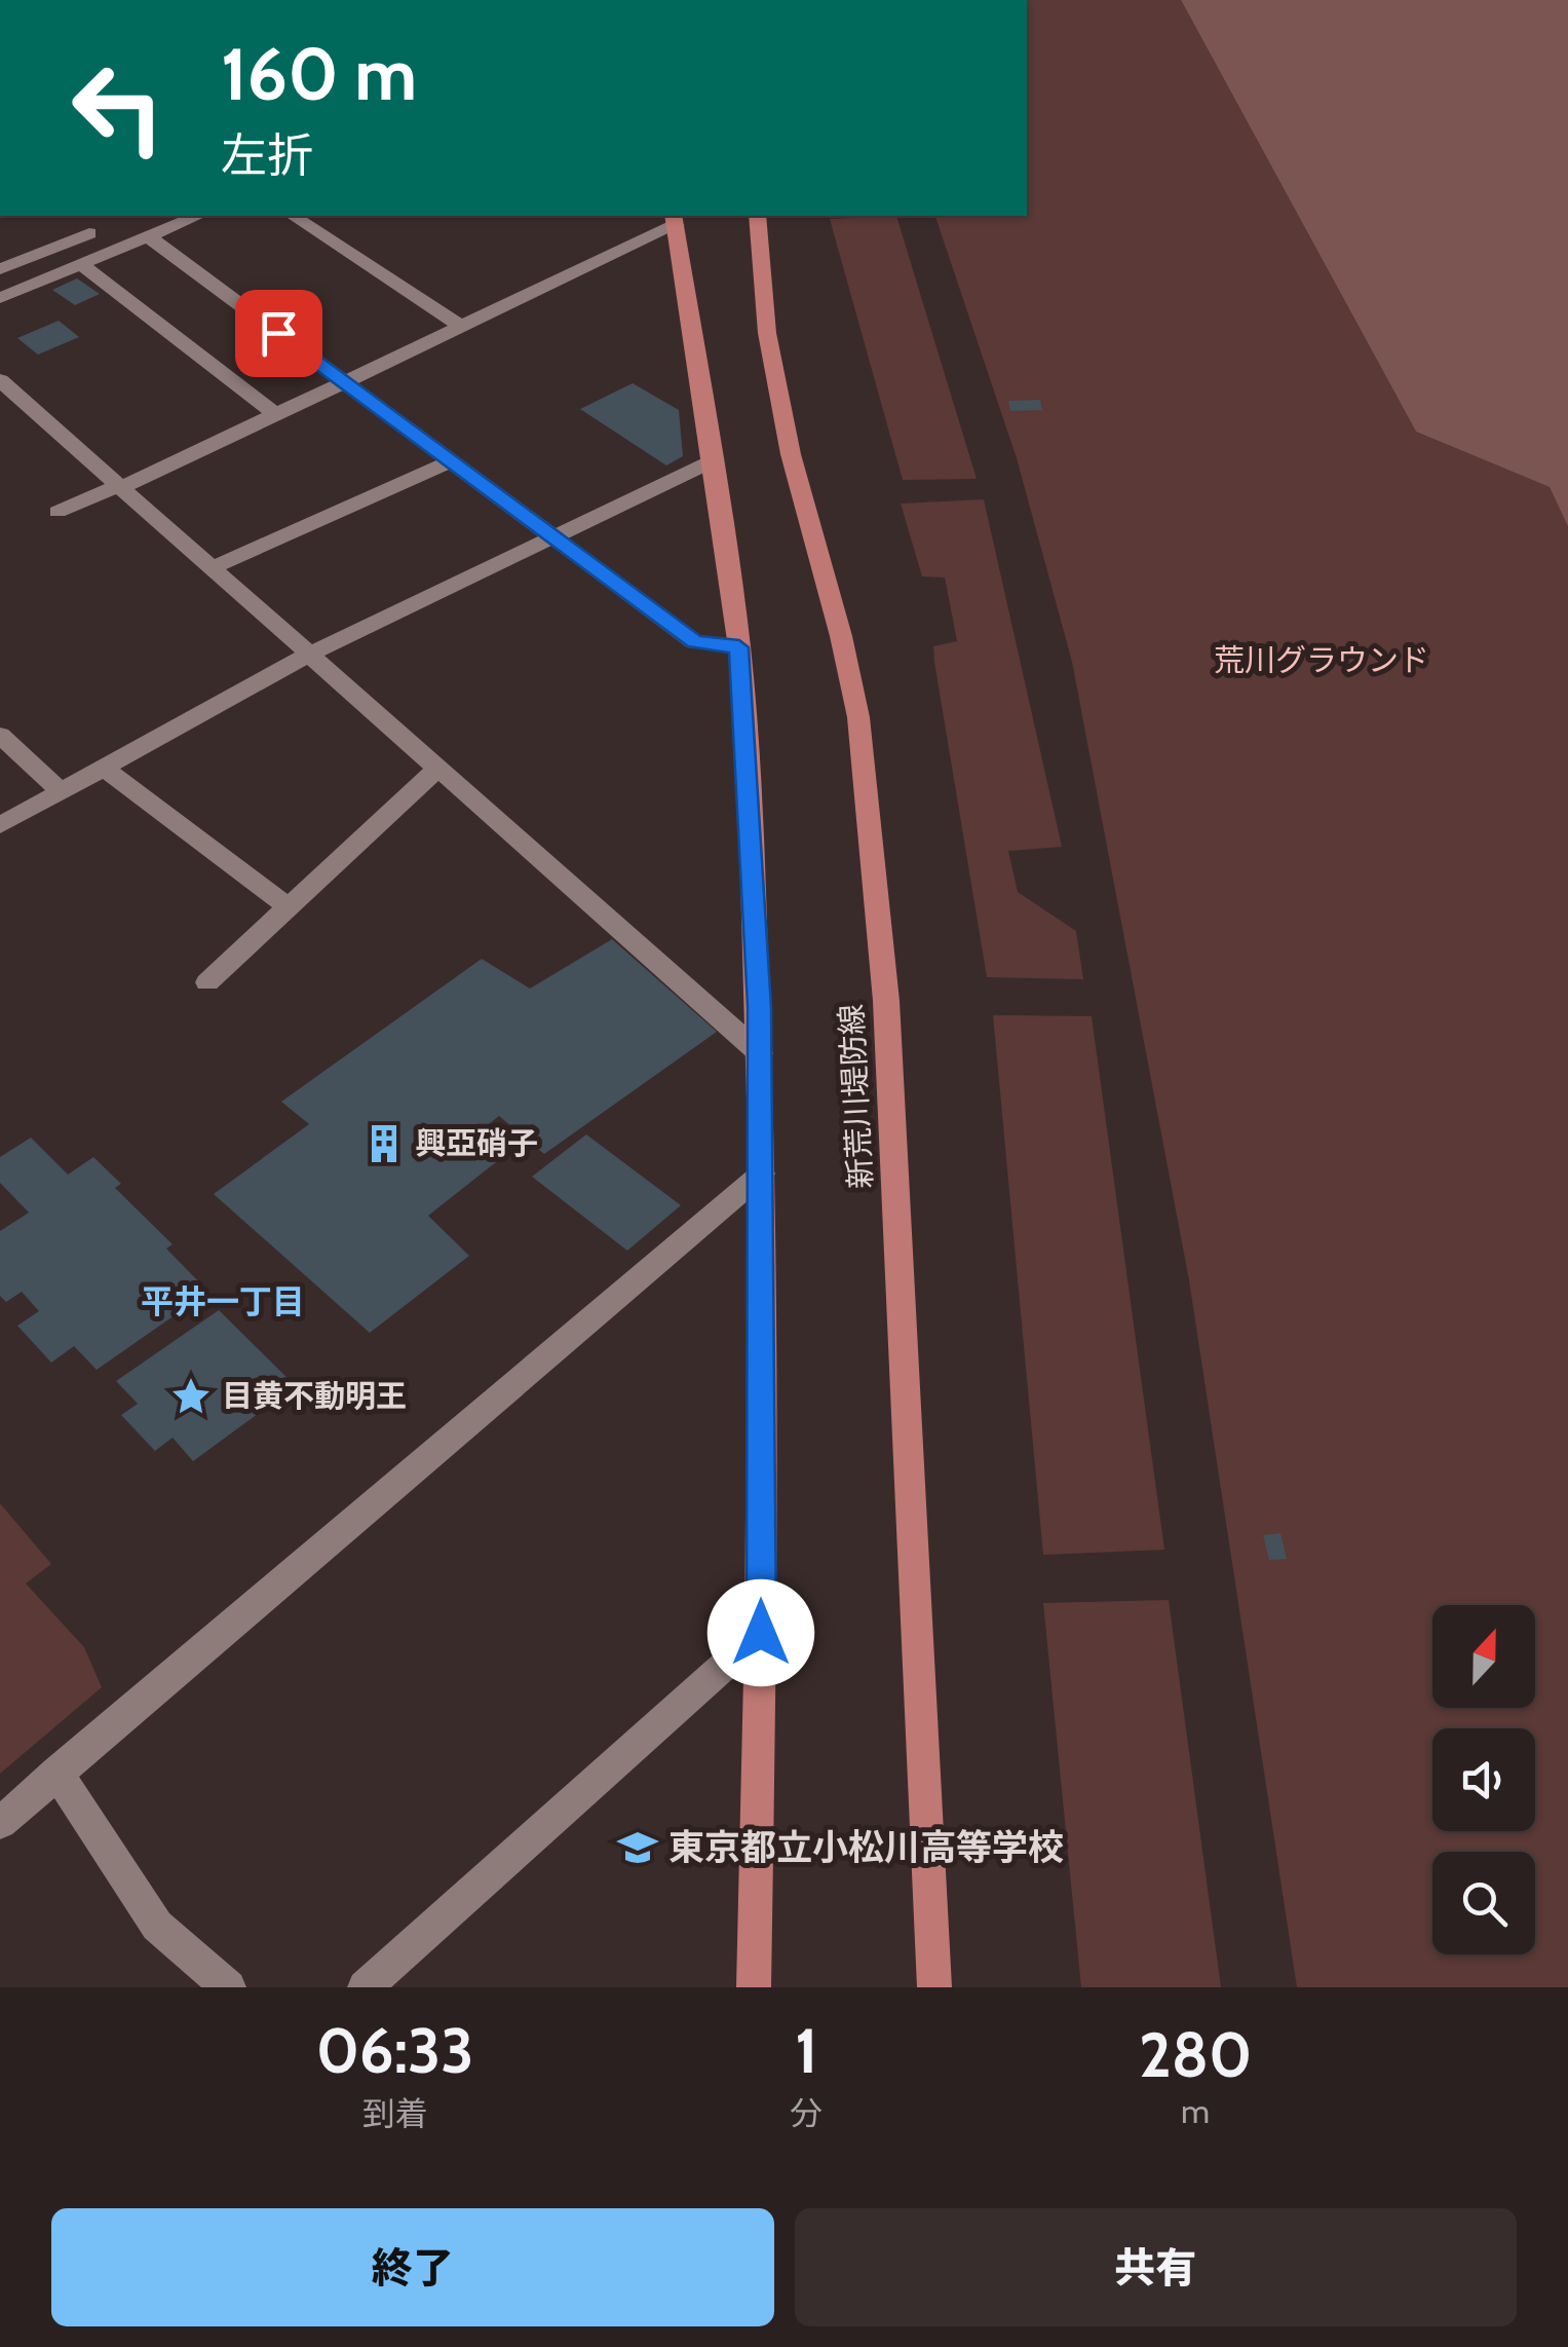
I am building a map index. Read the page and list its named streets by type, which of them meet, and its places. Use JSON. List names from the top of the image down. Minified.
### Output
{"streets":{"main road":["新荒川堤防線"]},"districts":["平井一丁目"],"parks":["荒川グラウンド"],"places":{"building":["興亞硝子"],"place":["目黄不動明王"],"school or university":["東京都立小松川高等学校"]},"north":"top","page":{"turn":["160 m","左折"],"eta":["06:33","到着","1","分","280","m"],"buttons":["終了","共有"]}}
